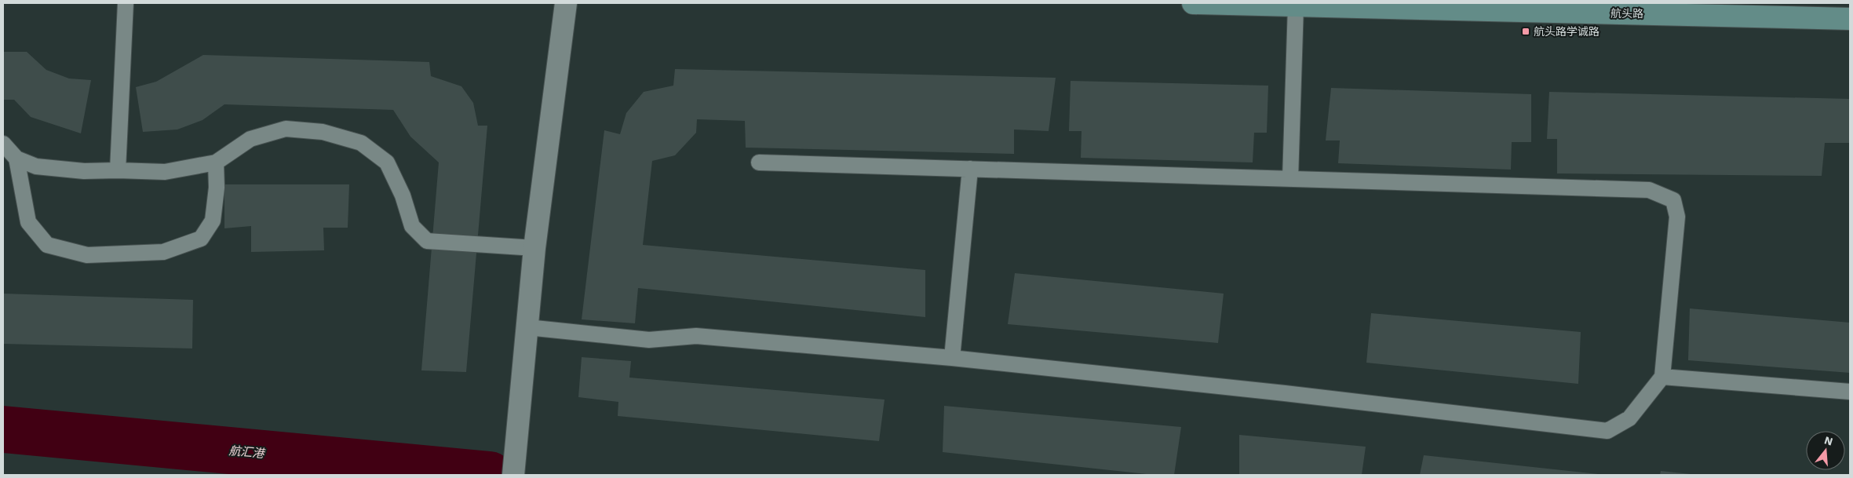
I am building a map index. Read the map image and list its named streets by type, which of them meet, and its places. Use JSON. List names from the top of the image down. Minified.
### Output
{"streets":{"main road":["航头路"]},"water":["航汇港"],"places":{"transit":["航头路学诚路"]},"north":"top"}
